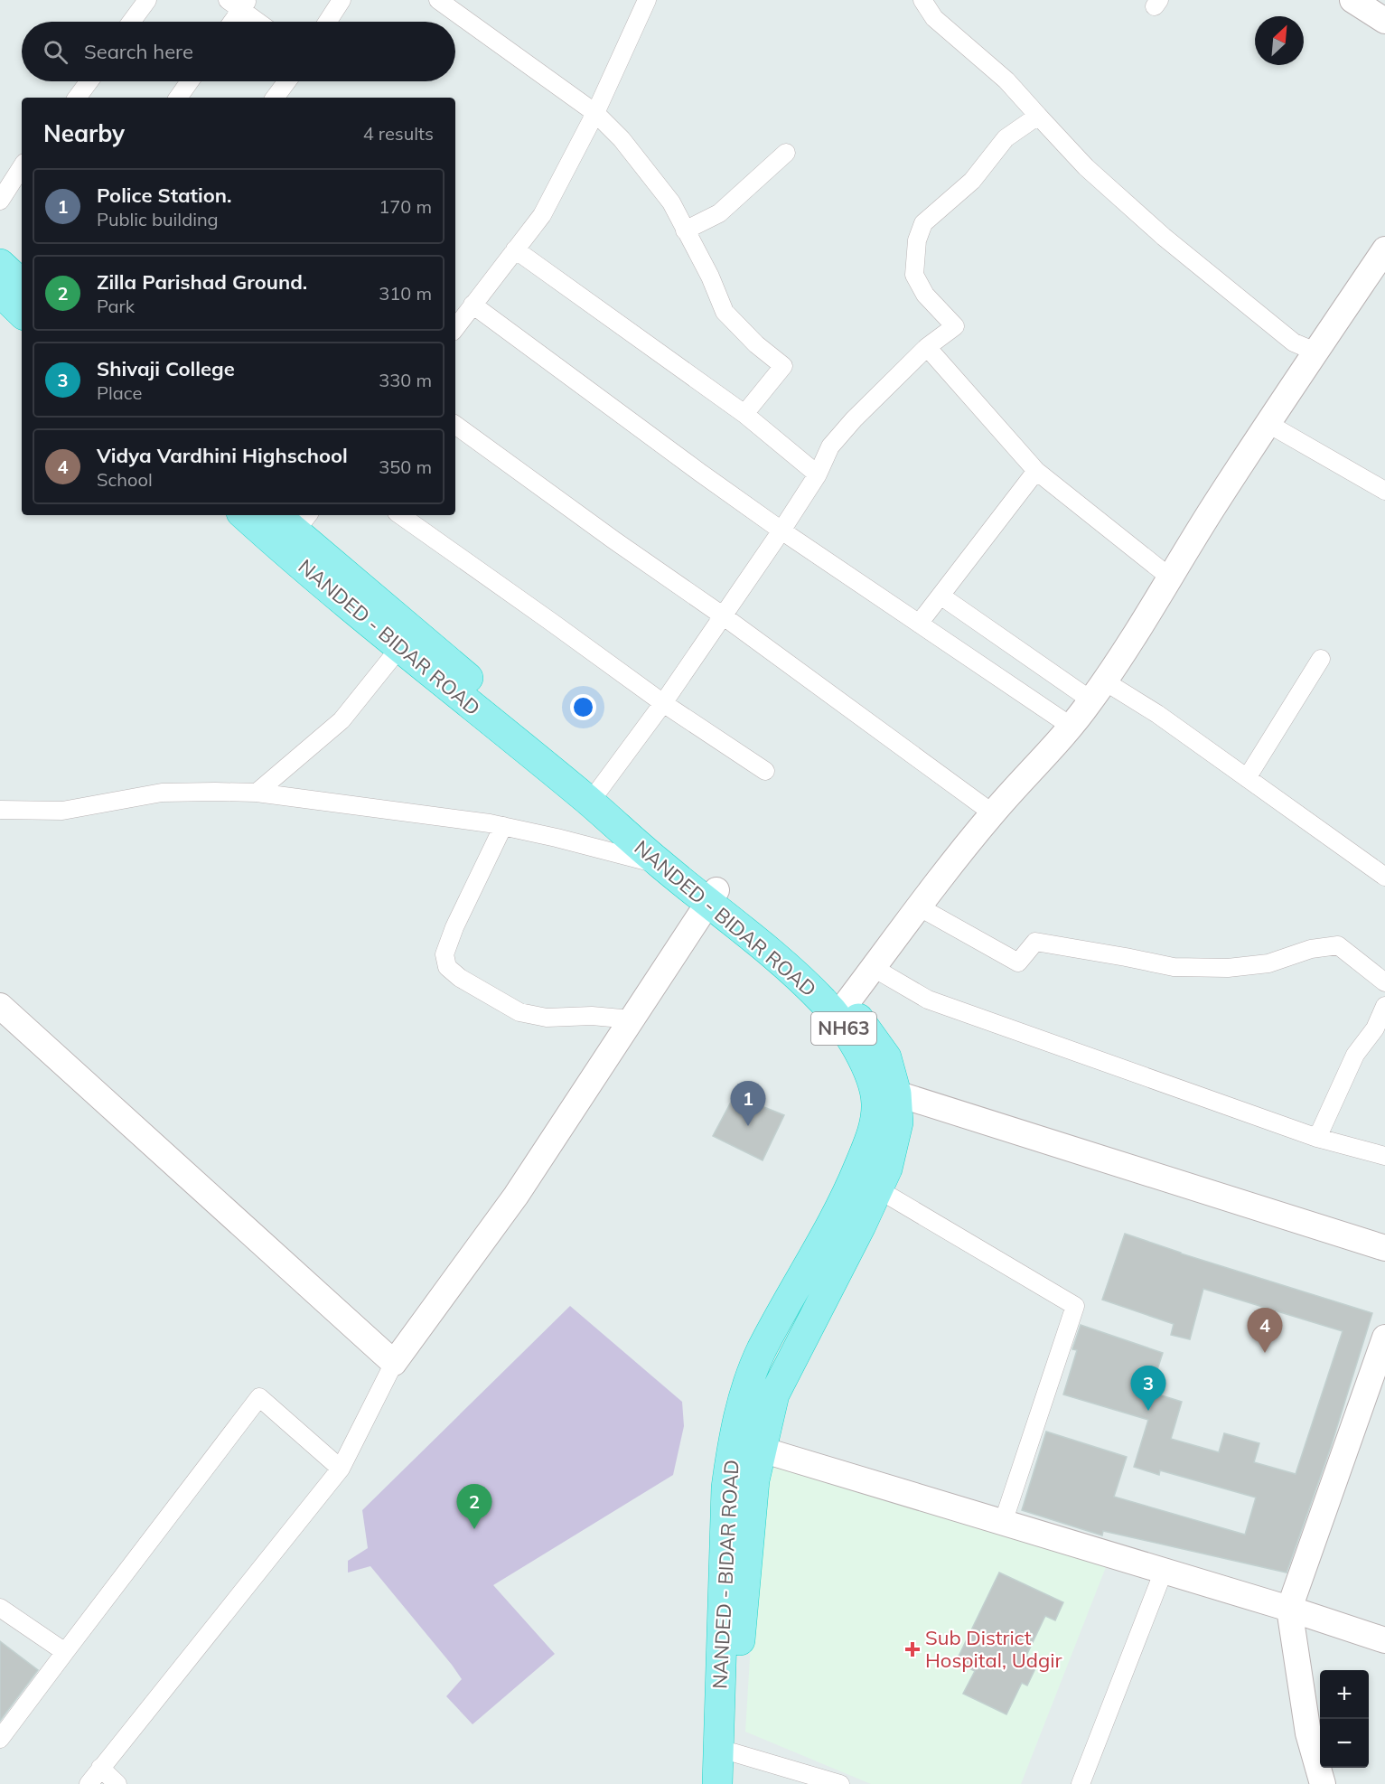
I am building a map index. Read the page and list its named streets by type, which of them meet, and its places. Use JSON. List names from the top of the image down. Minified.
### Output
{"streets":{"highway":["NANDED - BIDAR ROAD","NH63"]},"places":{"health":["Sub District Hospital, Udgir"]},"north":"top right","page":{"search":"Search here","heading":["Nearby","4 results"],"list":[{"mark":"1","name":"Police Station.","note":"Public building","value":"170 m"},{"mark":"2","name":"Zilla Parishad Ground.","note":"Park","value":"310 m"},{"mark":"3","name":"Shivaji College","note":"Place","value":"330 m"},{"mark":"4","name":"Vidya Vardhini Highschool","note":"School","value":"350 m"}],"pins":["1","4","3","2"],"map_buttons":["+","−"]}}
